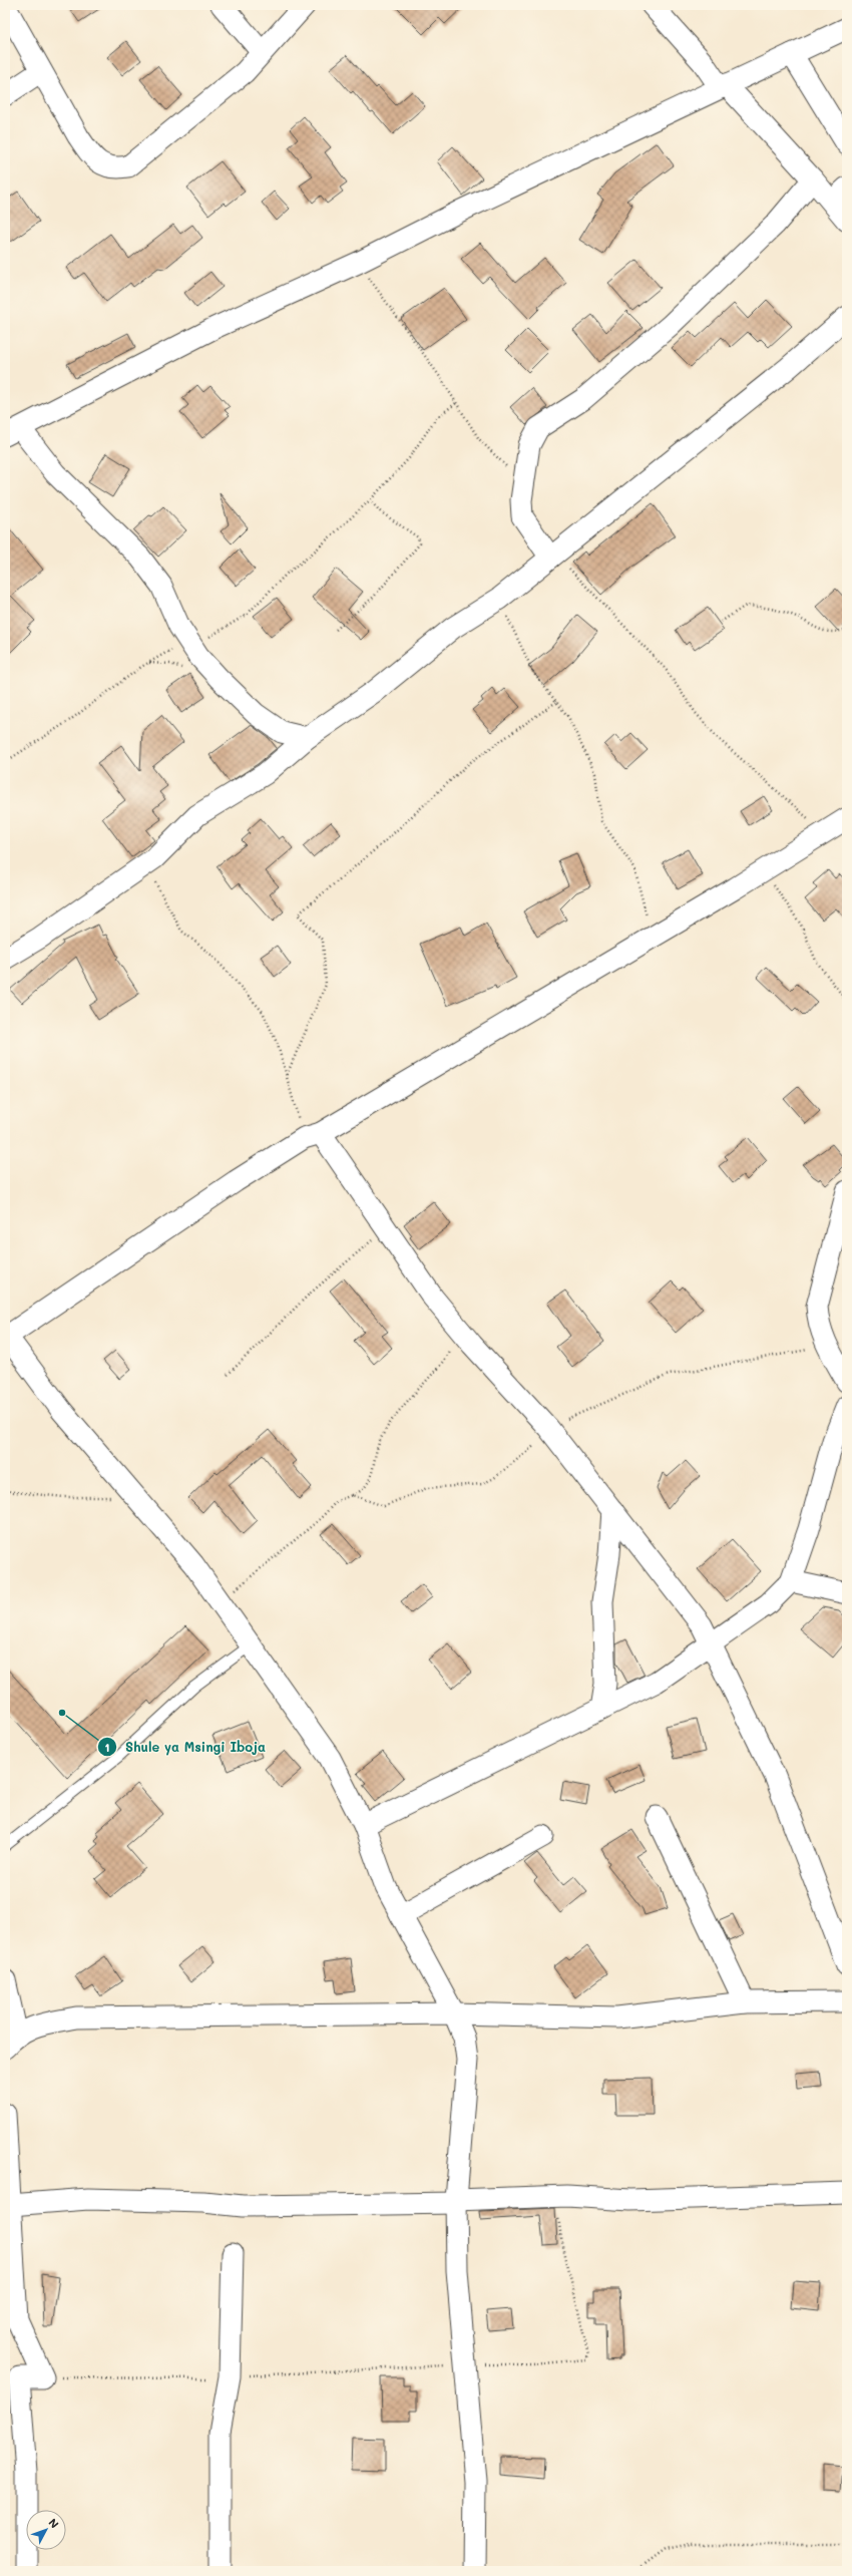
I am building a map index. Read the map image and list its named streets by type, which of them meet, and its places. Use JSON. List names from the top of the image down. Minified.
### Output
{"places":["Shule ya Msingi Iboja"],"north":"top right"}
